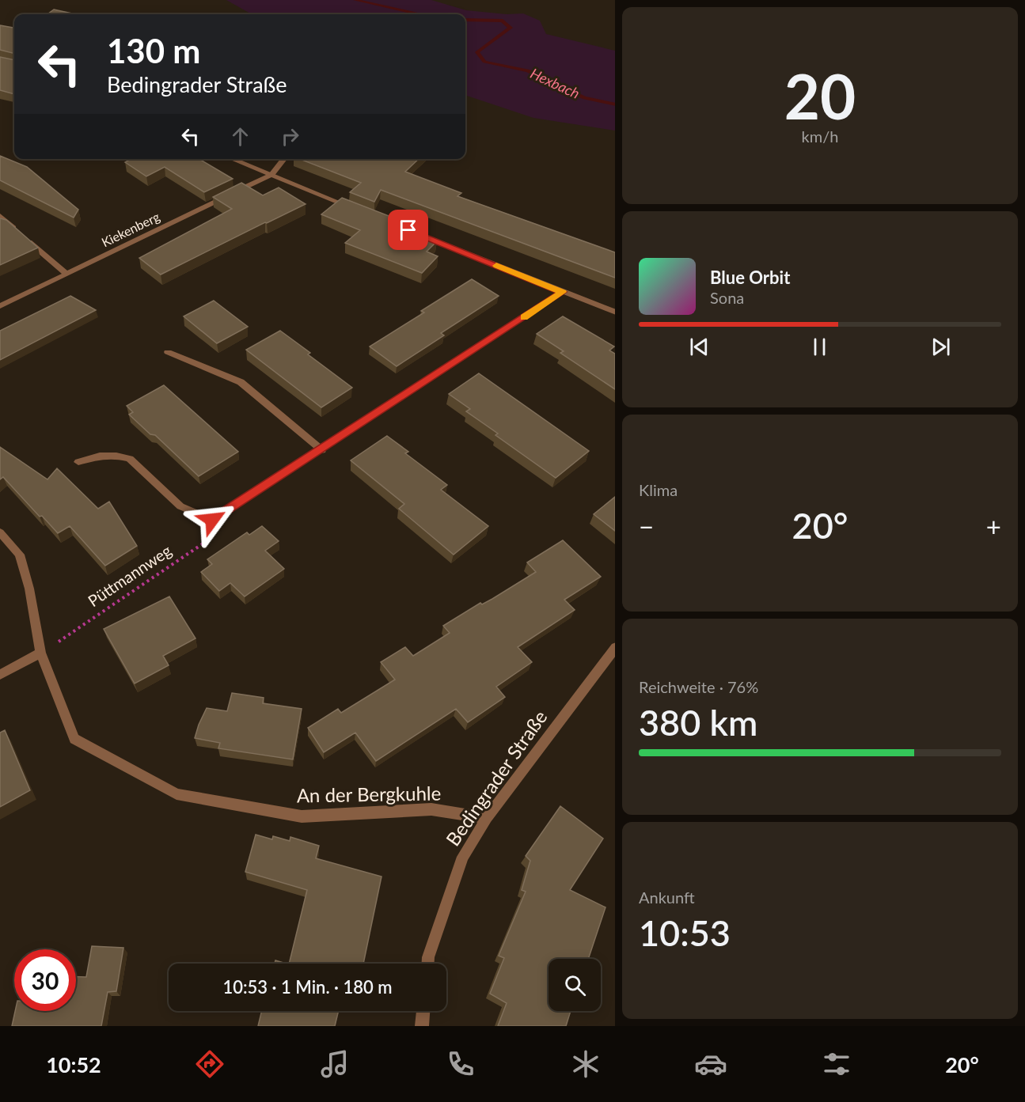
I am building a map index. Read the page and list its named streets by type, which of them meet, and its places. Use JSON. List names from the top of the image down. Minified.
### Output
{"streets":{"street":["Kiekenberg","Bedingrader Straße","An der Bergkuhle"],"path":["Püttmannweg"]},"crossings":[["Püttmannweg","An der Bergkuhle"],["Bedingrader Straße","An der Bergkuhle"]],"water":["Hexbach"],"page":{"tile":[["20","km/h"],"Klima",["Reichweite · 76%","380 km"],["Ankunft","10:53"]],"turn":["130 m","Bedingrader Straße"],"song":["Blue Orbit","Sona"],"heat":["−","20°","+"],"limit":"30","trip":"10:53 · 1 Min. · 180 m","tabs":["10:52","20°"]}}
